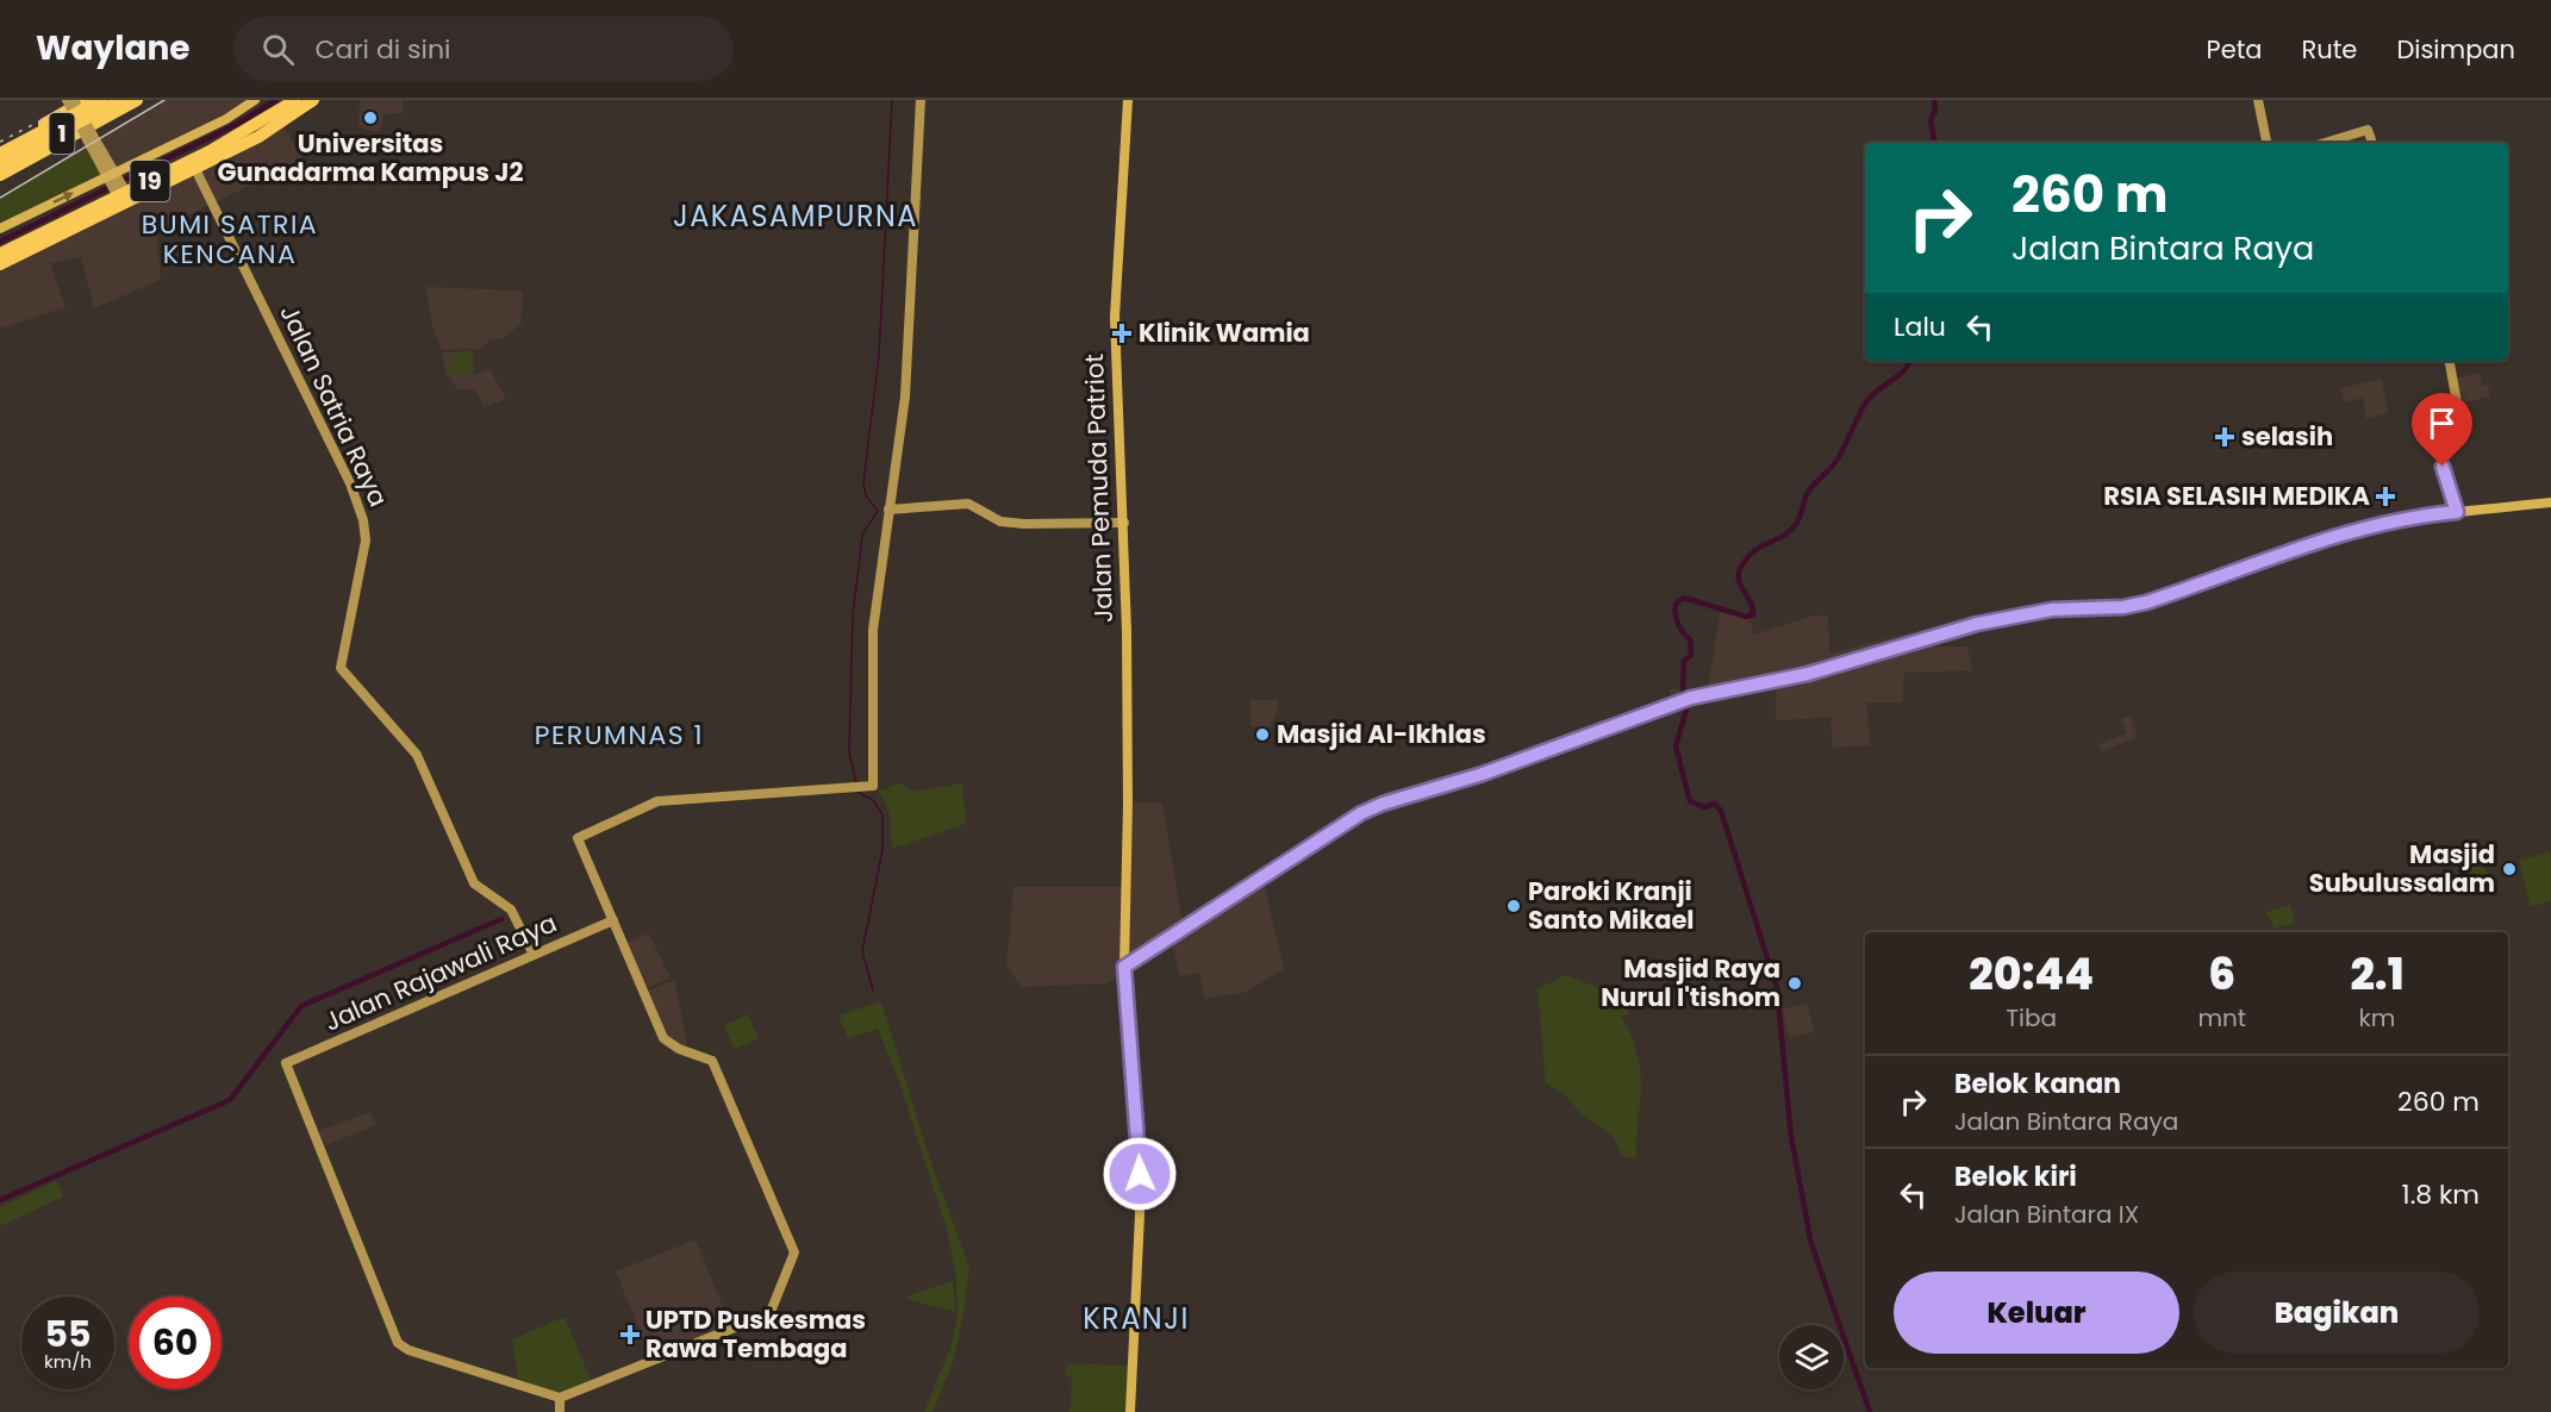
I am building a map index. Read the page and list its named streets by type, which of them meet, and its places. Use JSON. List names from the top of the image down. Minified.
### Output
{"streets":{"highway":["1","19"],"main road":["Jalan Pemuda Patriot"],"street":["Jalan Satria Raya","Jalan Rajawali Raya"]},"crossings":[["Jalan Satria Raya","Jalan Rajawali Raya"]],"districts":["JAKASAMPURNA","BUMI SATRIA KENCANA","PERUMNAS 1","KRANJI"],"places":{"other":["Universitas Gunadarma Kampus J2","Masjid Al-Ikhlas","Masjid Subulussalam","Paroki Kranji Santo Mikael","Masjid Raya Nurul I'tishom"],"health":["Klinik Wamia","selasih","RSIA SELASIH MEDIKA","UPTD Puskesmas Rawa Tembaga"]},"page":{"header":"Waylane","search":"Cari di sini","nav":["Peta","Rute","Disimpan"],"turn":["260 m","Jalan Bintara Raya"],"then":"Lalu","eta":["20:44","Tiba","6","mnt","2.1","km"],"list":[{"name":"Belok kanan","note":"Jalan Bintara Raya","value":"260 m"},{"name":"Belok kiri","note":"Jalan Bintara IX","value":"1.8 km"}],"buttons":["Keluar","Bagikan"],"speed":"55 km/h","limit":"60"}}
